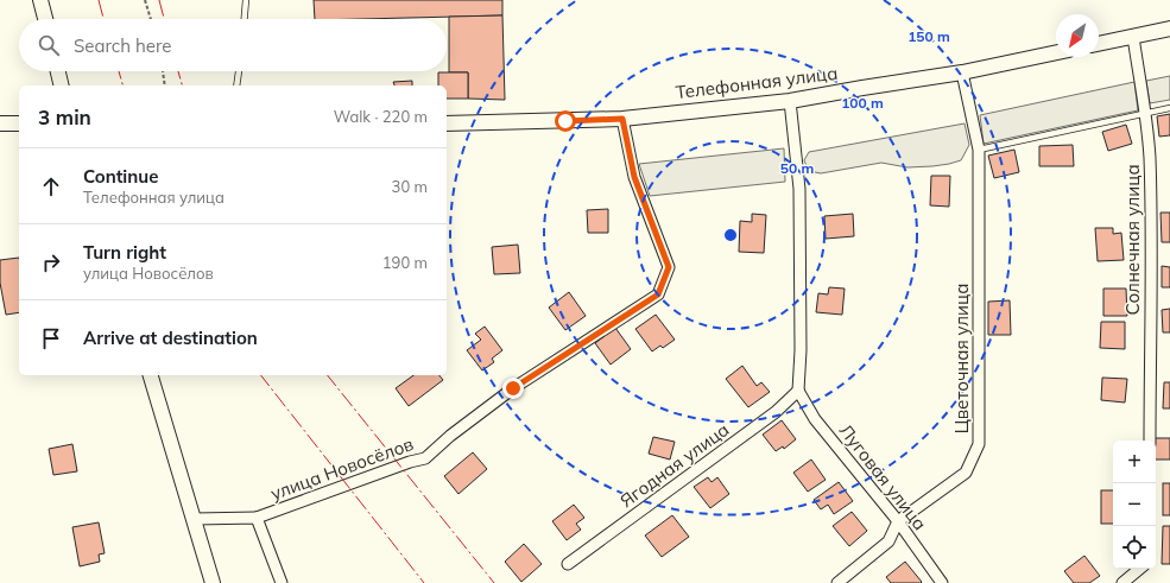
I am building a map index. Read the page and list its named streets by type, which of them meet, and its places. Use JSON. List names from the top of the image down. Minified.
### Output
{"streets":{"street":["Телефонная улица","Солнечная улица","Цветочная улица","Ягодная улица","улица Новосёлов","Луговая улица"]},"crossings":[["Телефонная улица","Цветочная улица"],["Телефонная улица","улица Новосёлов"],["Цветочная улица","Луговая улица"],["Ягодная улица","Луговая улица"]],"north":"bottom left","page":{"search":"Search here","heading":["3 min","Walk · 220 m"],"list":[["Continue","Телефонная улица","30 m"],["Turn right","улица Новосёлов","190 m"],"Arrive at destination"],"map_buttons":["+","−"]},"rings":["150 m","100 m","50 m"]}
